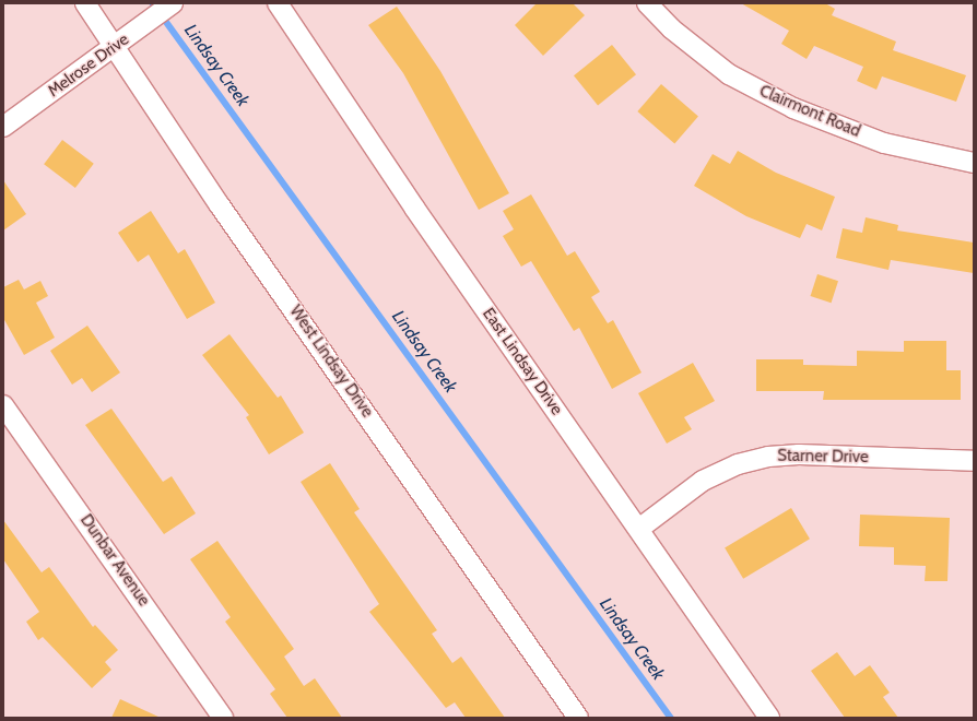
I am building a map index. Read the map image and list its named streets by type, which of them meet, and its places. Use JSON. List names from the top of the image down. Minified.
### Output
{"streets":{"street":["Melrose Drive","Clairmont Road","West Lindsay Drive","East Lindsay Drive","Starner Drive","Dunbar Avenue"]},"crossings":[["Melrose Drive","West Lindsay Drive"],["East Lindsay Drive","Starner Drive"]],"water":["Lindsay Creek"]}
